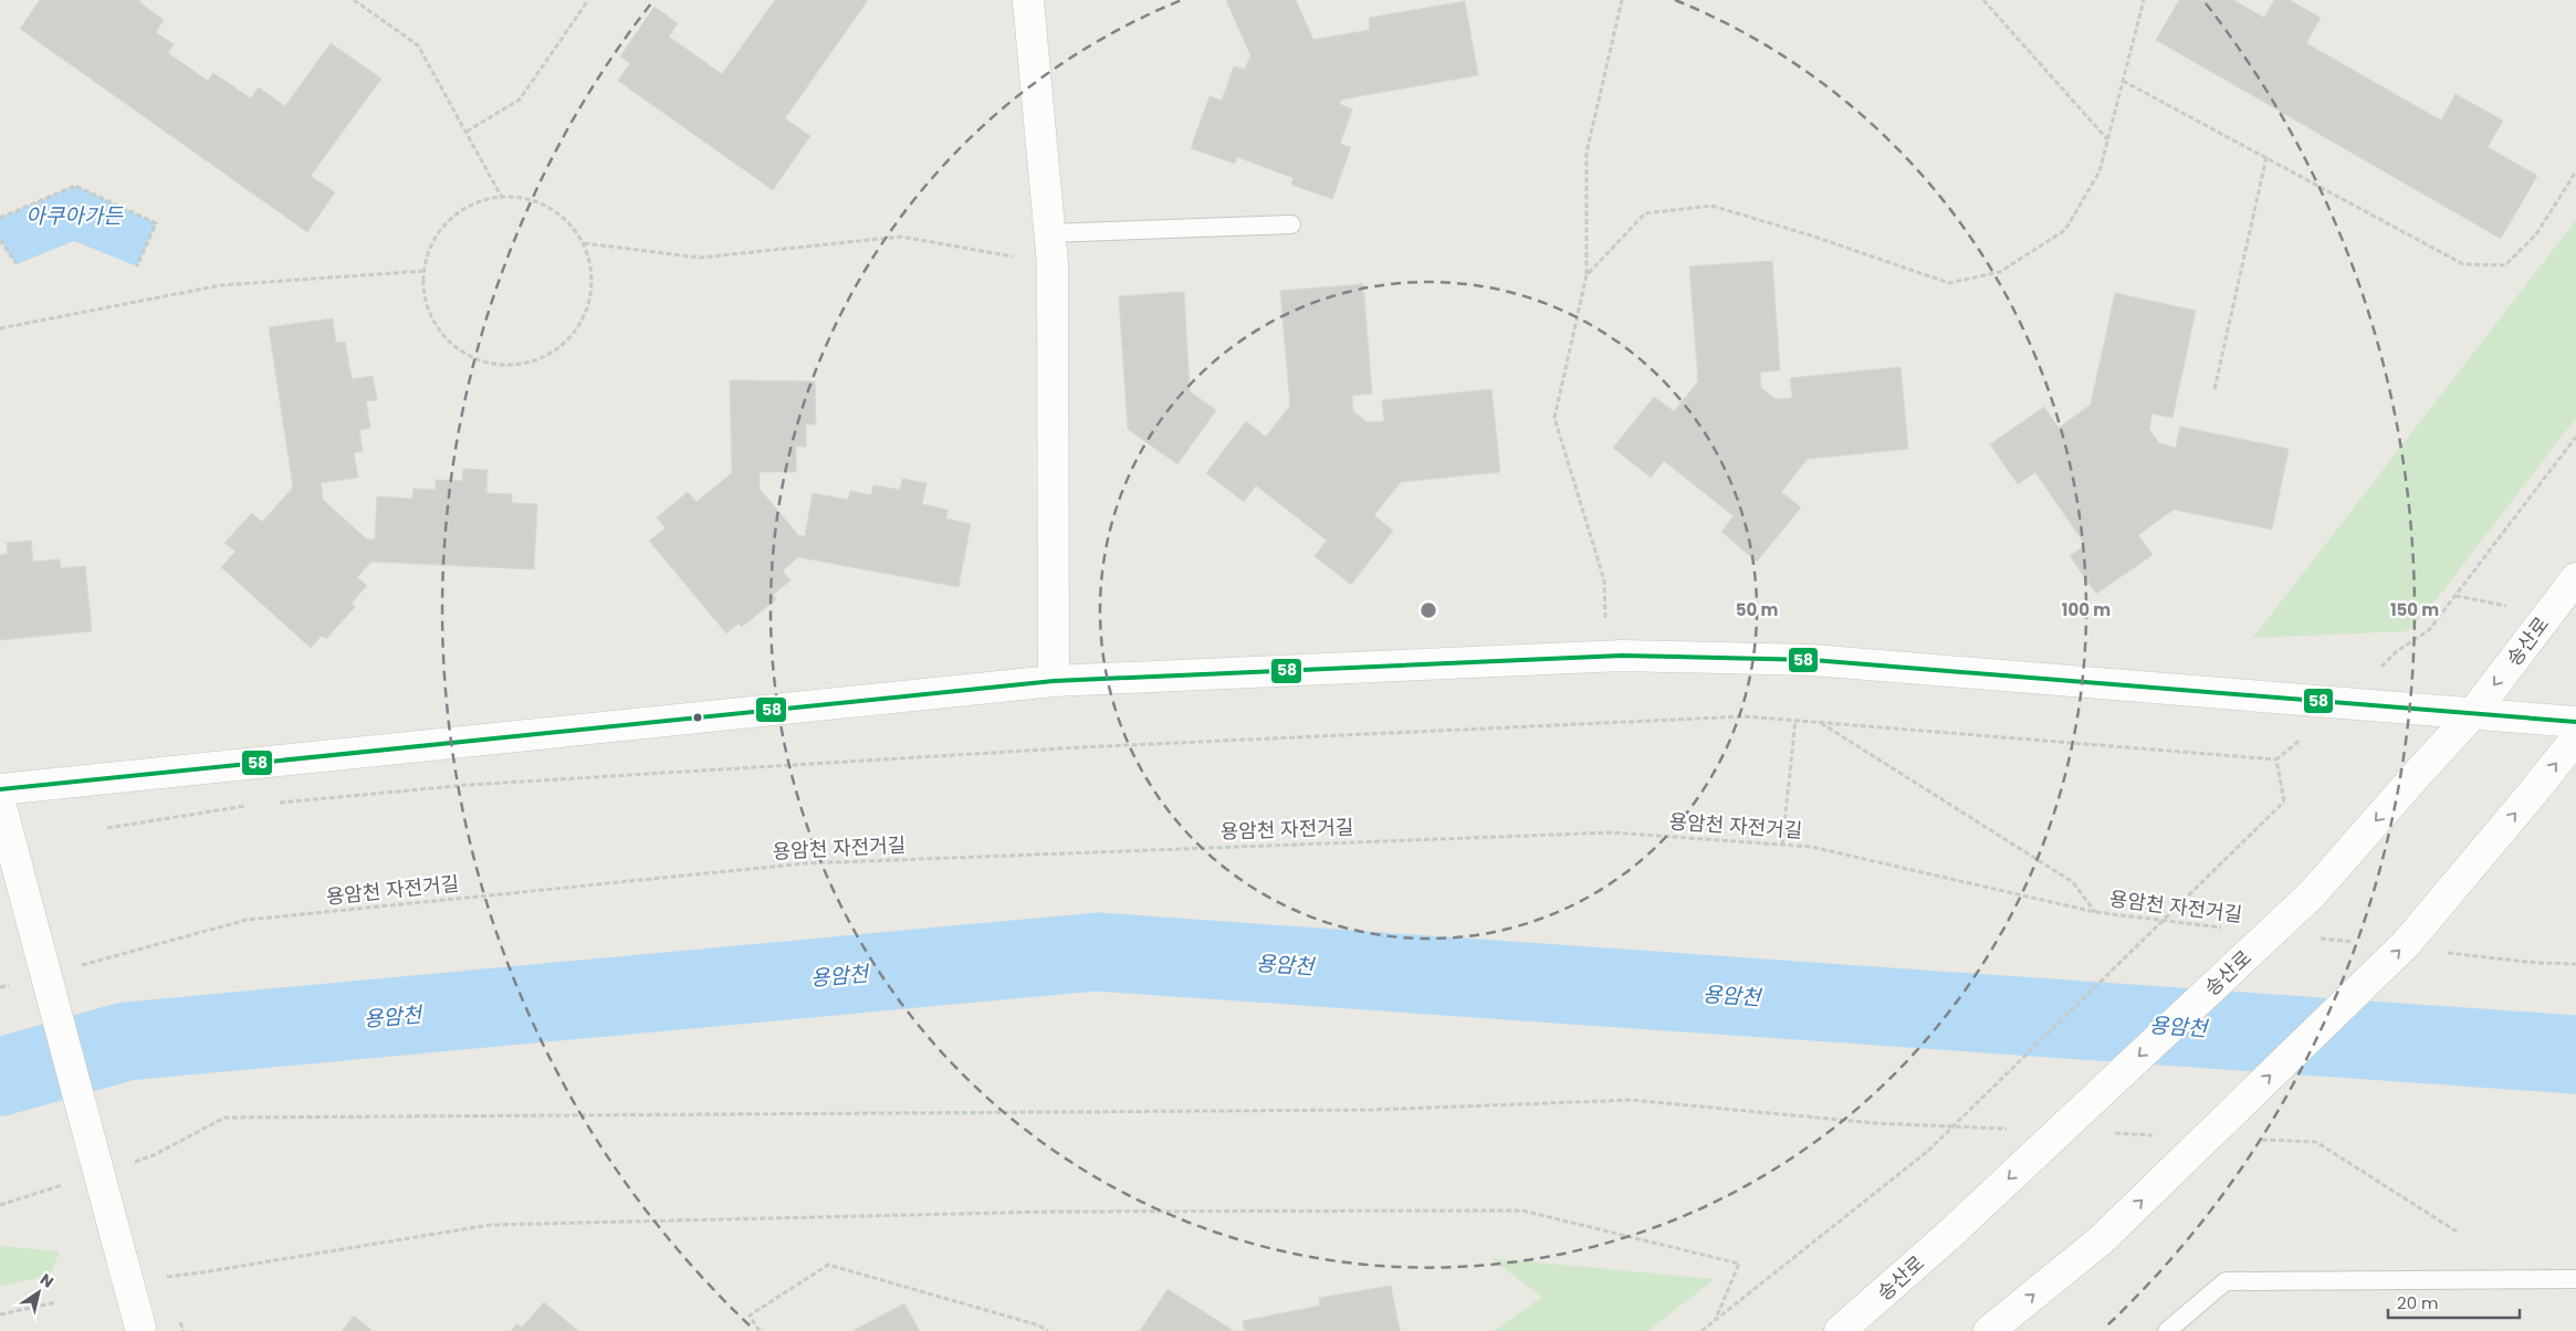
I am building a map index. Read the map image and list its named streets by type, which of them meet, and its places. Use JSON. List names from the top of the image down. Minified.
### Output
{"streets":{"street":["송산로"],"path":["용암천 자전거길"]},"water":["아쿠아가든","용암천"],"lines":["transit line 58"],"scale_bar":"20 m","north":"top right","rings":["50 m","100 m","150 m"]}
